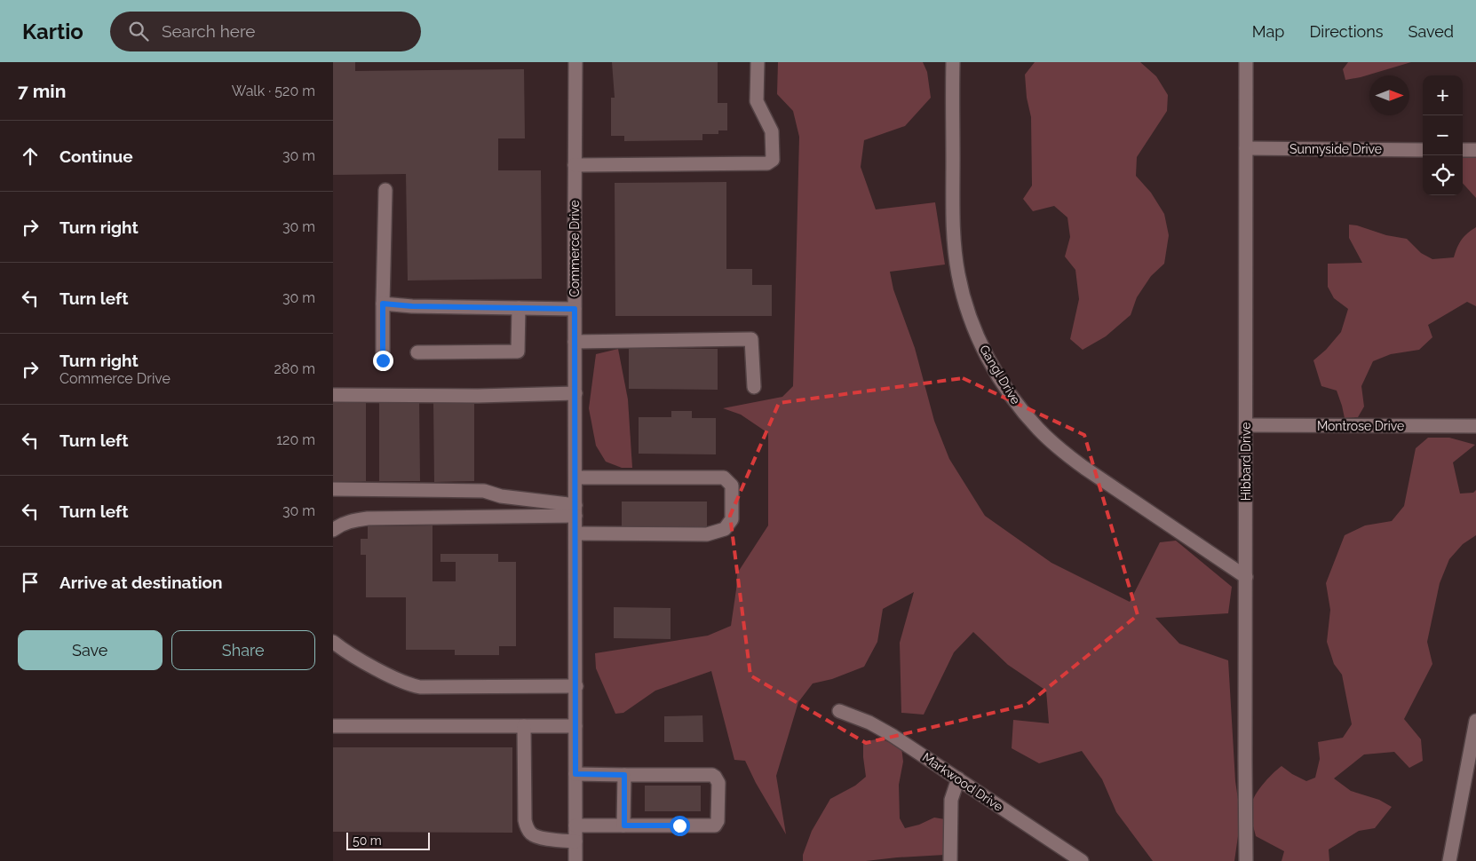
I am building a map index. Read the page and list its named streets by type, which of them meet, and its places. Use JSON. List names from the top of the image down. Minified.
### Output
{"streets":{"street":["Sunnyside Drive","Commerce Drive","Gangl Drive","Montrose Drive","Hibbard Drive","Markwood Drive"]},"crossings":[["Sunnyside Drive","Hibbard Drive"],["Gangl Drive","Hibbard Drive"],["Montrose Drive","Hibbard Drive"]],"scale_bar":"50 m","north":"right","page":{"header":"Kartio","search":"Search here","nav":["Map","Directions","Saved"],"heading":["7 min","Walk · 520 m"],"map_buttons":["+","−"],"list":[["Continue","30 m"],["Turn right","30 m"],["Turn left","30 m"],["Turn right","Commerce Drive","280 m"],["Turn left","120 m"],["Turn left","30 m"],"Arrive at destination"],"buttons":["Save","Share"],"scale":"50 m"}}
